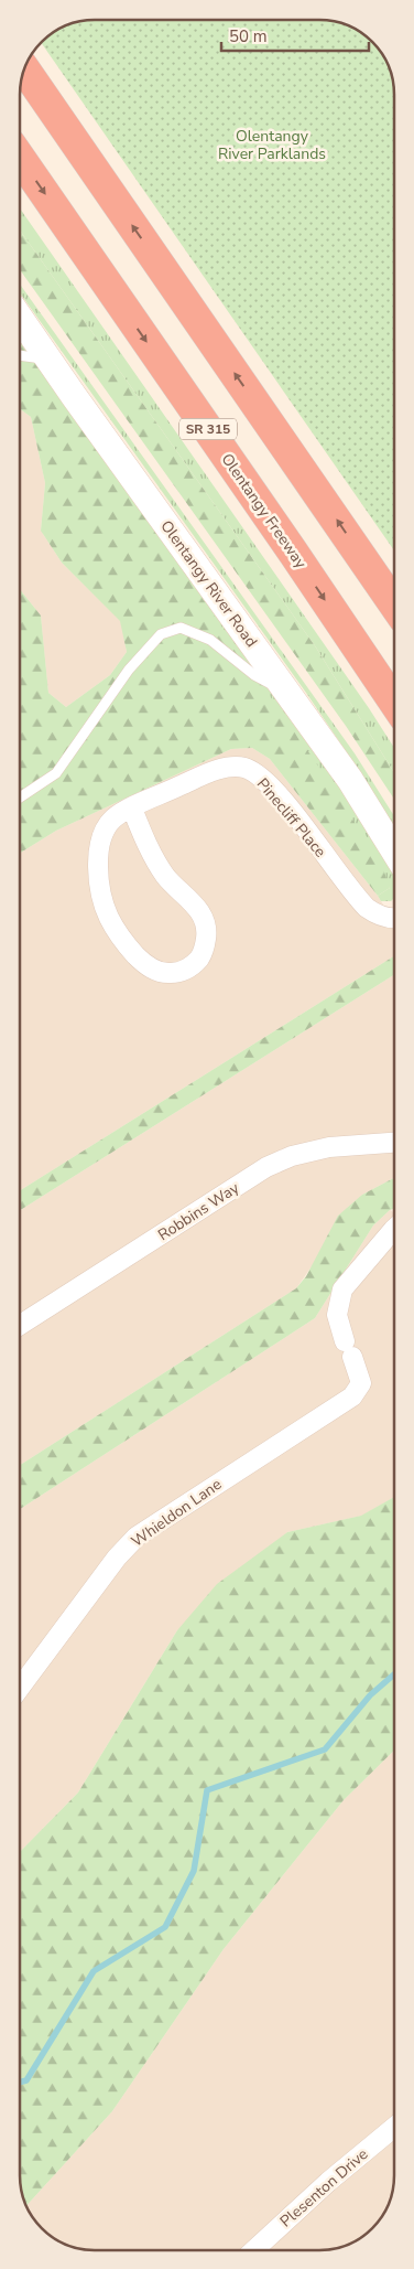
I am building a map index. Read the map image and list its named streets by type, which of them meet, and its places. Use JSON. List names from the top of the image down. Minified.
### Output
{"streets":{"highway":["SR 315","Olentangy Freeway"],"main road":["Olentangy River Road"],"street":["Pinecliff Place","Robbins Way","Whieldon Lane","Plesenton Drive"]},"parks":["Olentangy River Parklands"],"scale_bar":"50 m"}
